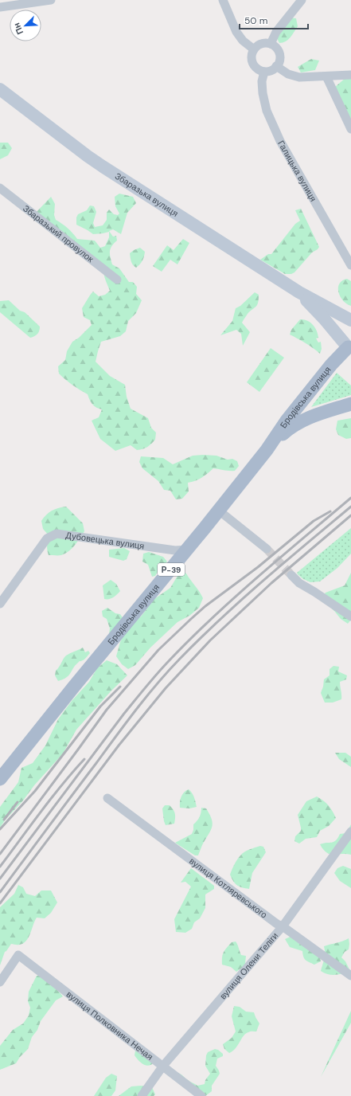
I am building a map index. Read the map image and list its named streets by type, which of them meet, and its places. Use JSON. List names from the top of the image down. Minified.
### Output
{"streets":{"main road":["Збаразька вулиця","Бродівська вулиця","Р-39"],"street":["Галицька вулиця","Збаразький провулок","Дубовецька вулиця","вулиця Котляревського","вулиця Олени Теліги","вулиця Полковника Нечая"]},"crossings":[["Збаразька вулиця","Бродівська вулиця"],["Бродівська вулиця","Дубовецька вулиця"],["вулиця Котляревського","вулиця Олени Теліги"],["вулиця Олени Теліги","вулиця Полковника Нечая"]],"scale_bar":"50 m","north":"bottom left"}
